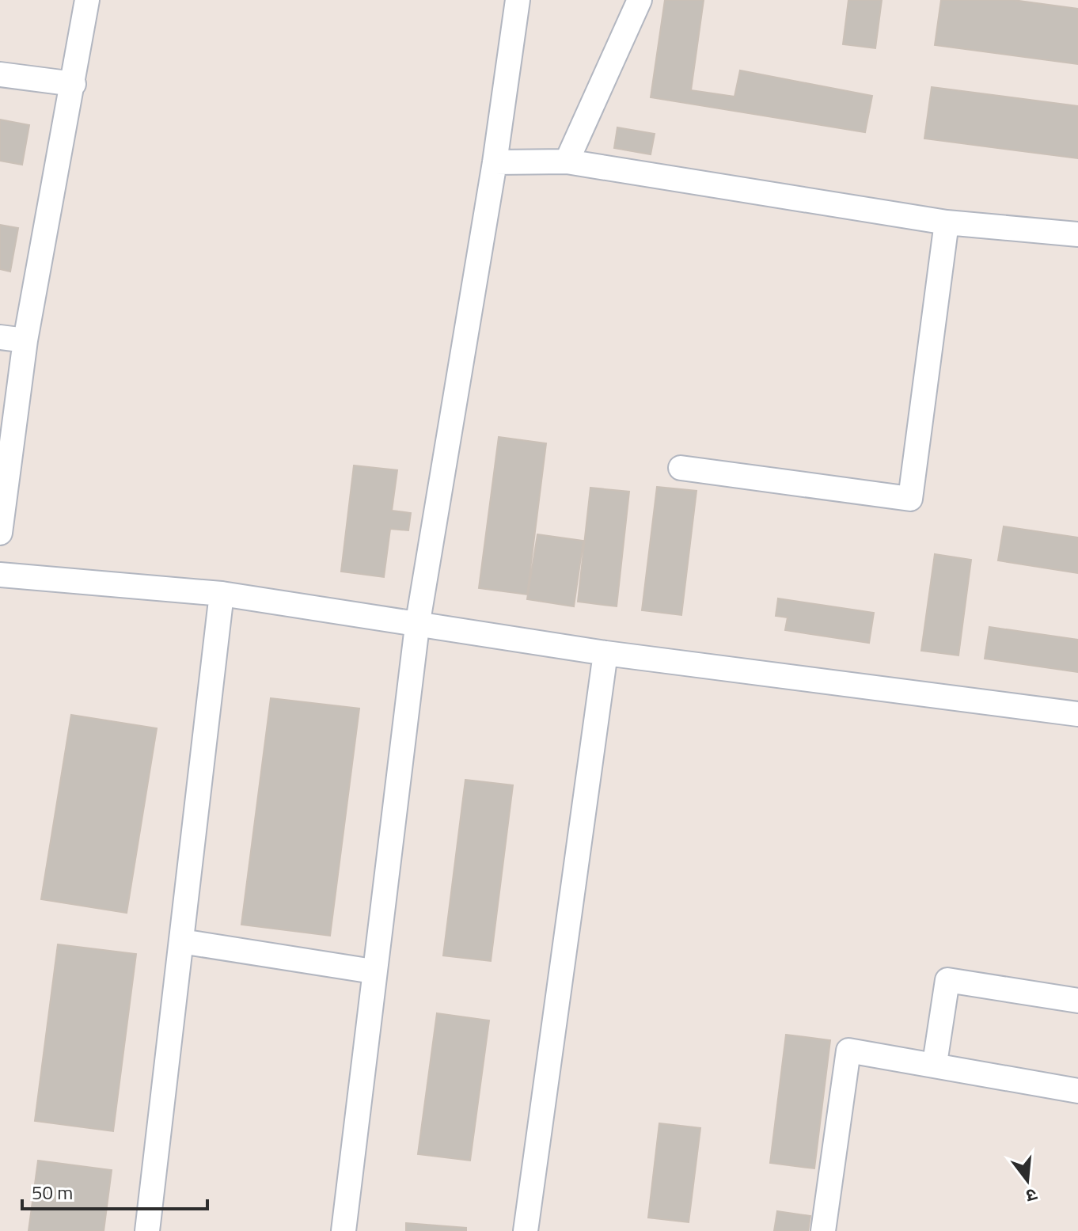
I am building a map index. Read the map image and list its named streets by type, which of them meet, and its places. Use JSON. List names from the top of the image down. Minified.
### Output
{"scale_bar":"50 m","north":"bottom"}
